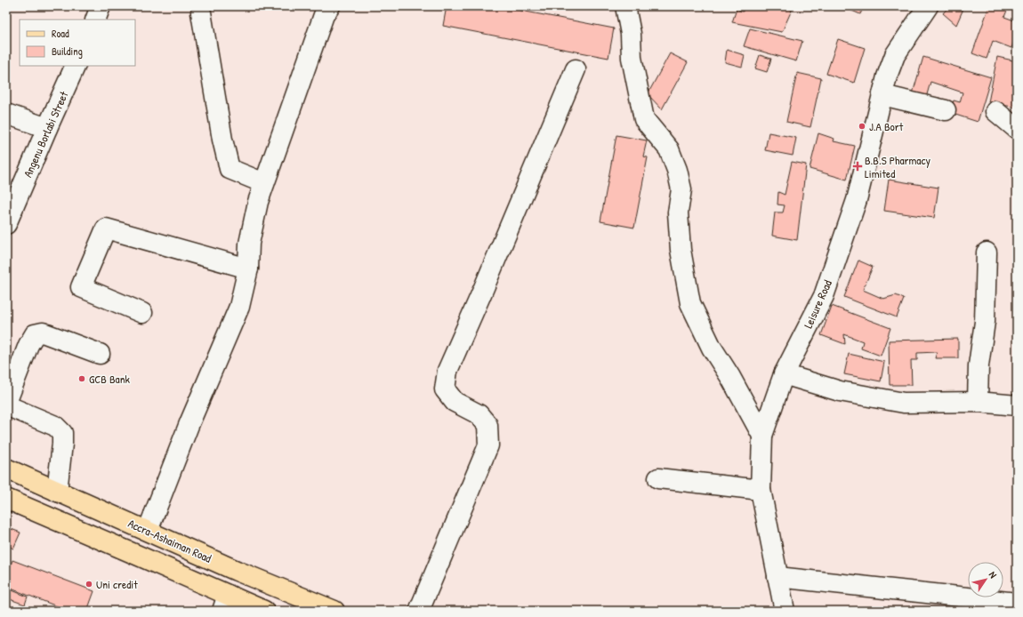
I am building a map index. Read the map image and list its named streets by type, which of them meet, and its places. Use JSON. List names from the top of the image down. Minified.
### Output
{"streets":{"main road":["Accra-Ashaiman Road"],"street":["Angenu Borlabi Street","Leisure Road"]},"places":{"other":["J.A Bort","GCB Bank","Uni credit"],"health":["B.B.S Pharmacy Limited"]},"legend":["Road","Building"],"north":"top right"}
